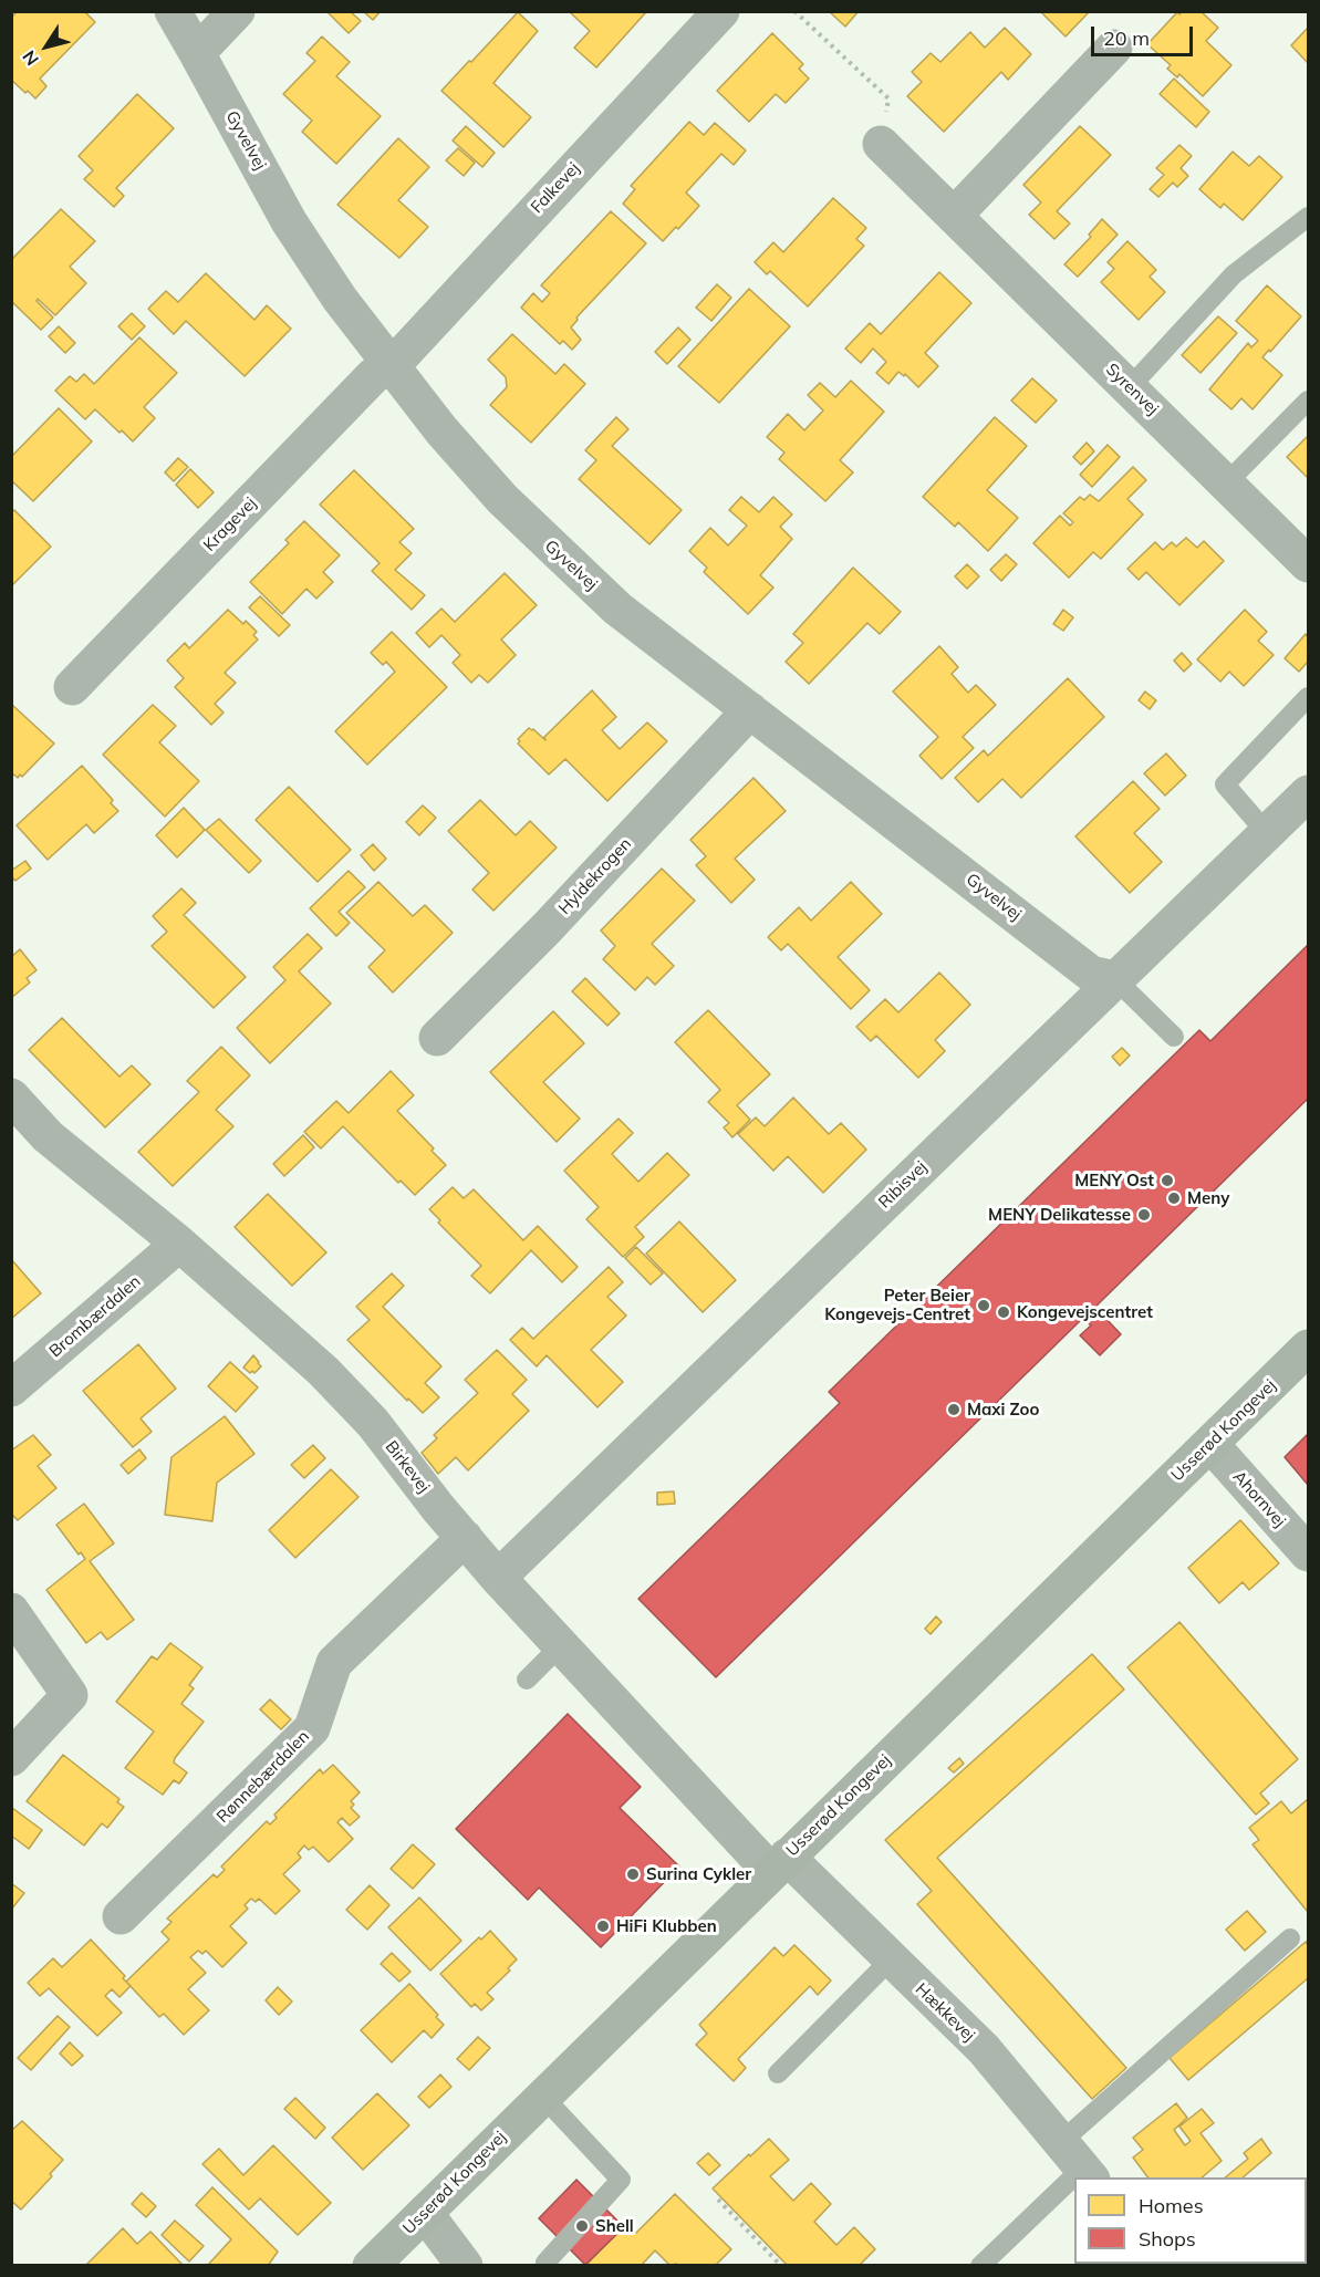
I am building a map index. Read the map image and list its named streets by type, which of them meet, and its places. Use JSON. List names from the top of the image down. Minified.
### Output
{"streets":{"main road":["Usserød Kongevej"],"street":["Gyvelvej","Falkevej","Syrenvej","Kragevej","Hyldekrogen","Ribisvej","Brombærdalen","Birkevej","Ahornvej","Rønnebærdalen","Hækkevej"]},"crossings":[["Gyvelvej","Falkevej"],["Gyvelvej","Kragevej"],["Gyvelvej","Hyldekrogen"],["Gyvelvej","Ribisvej"],["Falkevej","Kragevej"],["Ribisvej","Birkevej"],["Brombærdalen","Birkevej"],["Usserød Kongevej","Birkevej"],["Usserød Kongevej","Ahornvej"],["Usserød Kongevej","Hækkevej"],["Birkevej","Rønnebærdalen"],["Birkevej","Hækkevej"]],"places":["MENY Ost","Meny","MENY Delikatesse","Peter Beier Kongevejs-Centret","Kongevejscentret","Maxi Zoo","Surina Cykler","HiFi Klubben","Shell"],"legend":["Homes","Shops"],"scale_bar":"20 m","north":"bottom left"}
